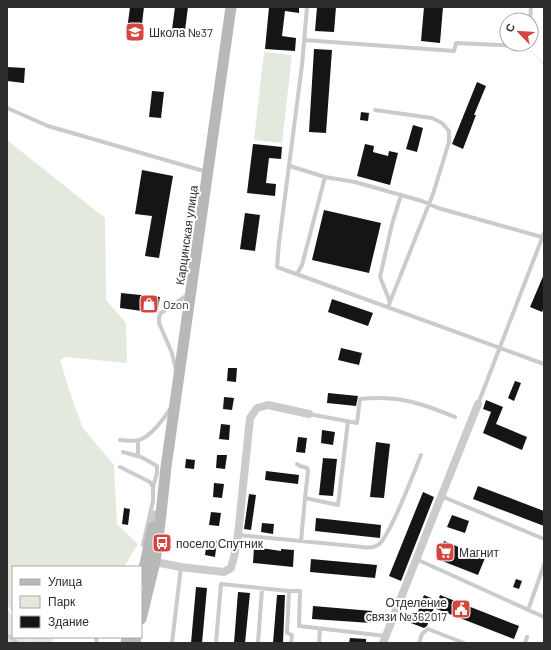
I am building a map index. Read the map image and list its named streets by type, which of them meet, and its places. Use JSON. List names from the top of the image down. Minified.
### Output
{"streets":{"main road":["Карцинская улица"]},"places":{"school or university":["Школа №37"],"shop":["Ozon"],"bus stop":["посело Спутник"],"supermarket":["Магнит"],"public building":["Отделение связи №362017"]},"legend":["Улица","Парк","Здание"],"north":"top left"}
